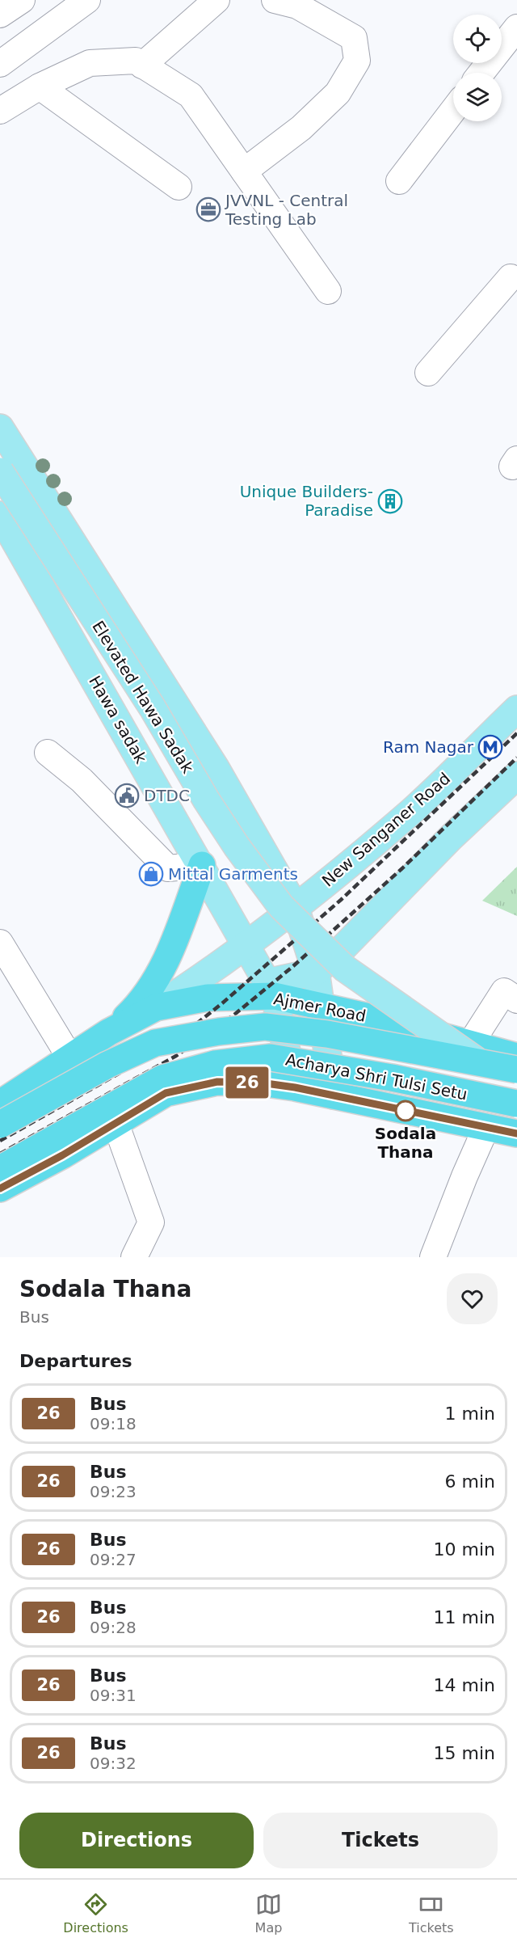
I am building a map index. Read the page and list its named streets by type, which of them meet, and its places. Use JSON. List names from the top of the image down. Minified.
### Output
{"streets":{"highway":["Ajmer Road","Acharya Shri Tulsi Setu"],"main road":["Elevated Hawa Sadak","Hawa sadak","New Sanganer Road"]},"crossings":[["Elevated Hawa Sadak","Ajmer Road"],["Elevated Hawa Sadak","Acharya Shri Tulsi Setu"],["Hawa sadak","New Sanganer Road"],["Hawa sadak","Ajmer Road"],["New Sanganer Road","Ajmer Road"],["Ajmer Road","Acharya Shri Tulsi Setu"]],"places":{"office":["JVVNL - Central Testing Lab"],"building":["Unique Builders- Paradise"],"metro station":["Ram Nagar"],"public building":["DTDC"],"shop":["Mittal Garments"],"other":["Sodala Thana"]},"lines":["bus line 26"],"page":{"on_map":"26","heading":[["Sodala Thana","Bus"],"Departures"],"list":[{"mark":"26","name":"Bus","note":"09:18","value":"1 min"},{"mark":"26","name":"Bus","note":"09:23","value":"6 min"},{"mark":"26","name":"Bus","note":"09:27","value":"10 min"},{"mark":"26","name":"Bus","note":"09:28","value":"11 min"},{"mark":"26","name":"Bus","note":"09:31","value":"14 min"},{"mark":"26","name":"Bus","note":"09:32","value":"15 min"}],"buttons":["Directions","Tickets"],"tabs":["Directions","Map","Tickets"]}}
